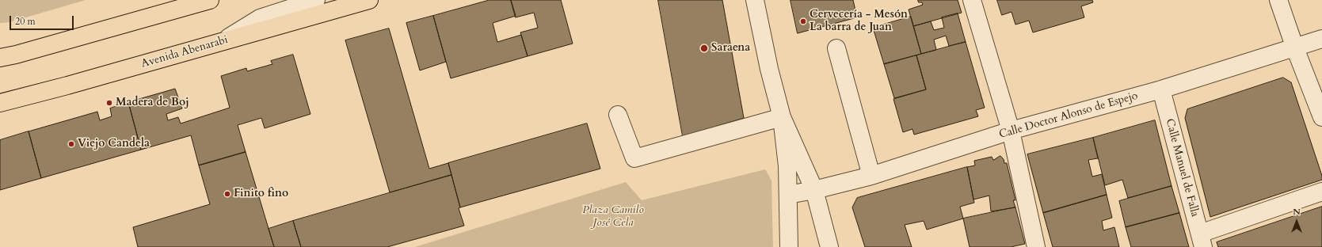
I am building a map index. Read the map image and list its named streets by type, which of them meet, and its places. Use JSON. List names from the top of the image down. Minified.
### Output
{"streets":{"main road":["Avenida Abenarabi"],"street":["Calle Doctor Alonso de Espejo","Calle Manuel de Falla"]},"crossings":[["Calle Doctor Alonso de Espejo","Calle Manuel de Falla"]],"parks":["Plaza Camilo José Cela"],"places":["Cervecería - Mesón La barra de Juan","Saraena","Madera de Boj","Viejo Candela","Finito fino"],"scale_bar":"20 m","north":"top"}
